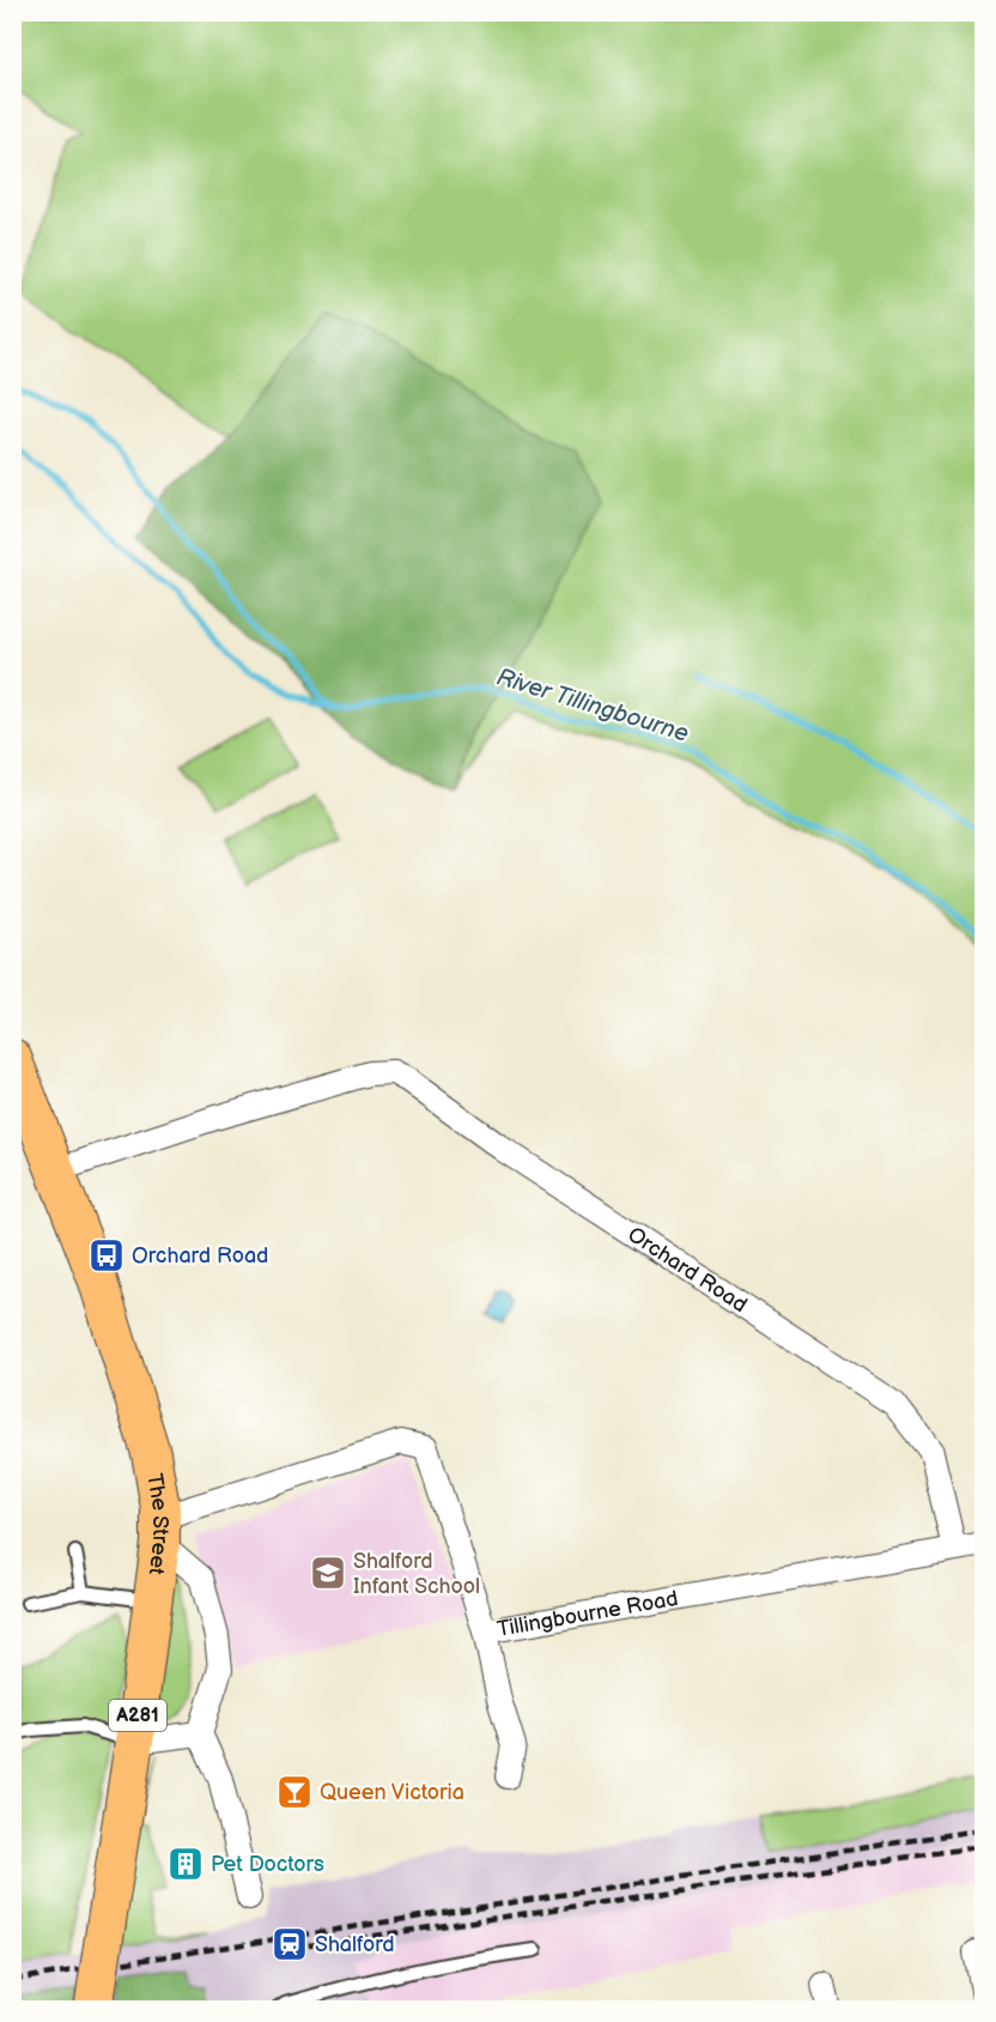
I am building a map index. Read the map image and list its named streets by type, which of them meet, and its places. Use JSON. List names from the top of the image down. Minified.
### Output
{"streets":{"main road":["The Street","A281"],"street":["Orchard Road","Tillingbourne Road"]},"crossings":[["Orchard Road","The Street"],["Orchard Road","Tillingbourne Road"],["The Street","Tillingbourne Road"]],"water":["River Tillingbourne"],"places":{"bus stop":["Orchard Road"],"school or university":["Shalford Infant School"],"bar":["Queen Victoria"],"building":["Pet Doctors"],"station":["Shalford"]}}
